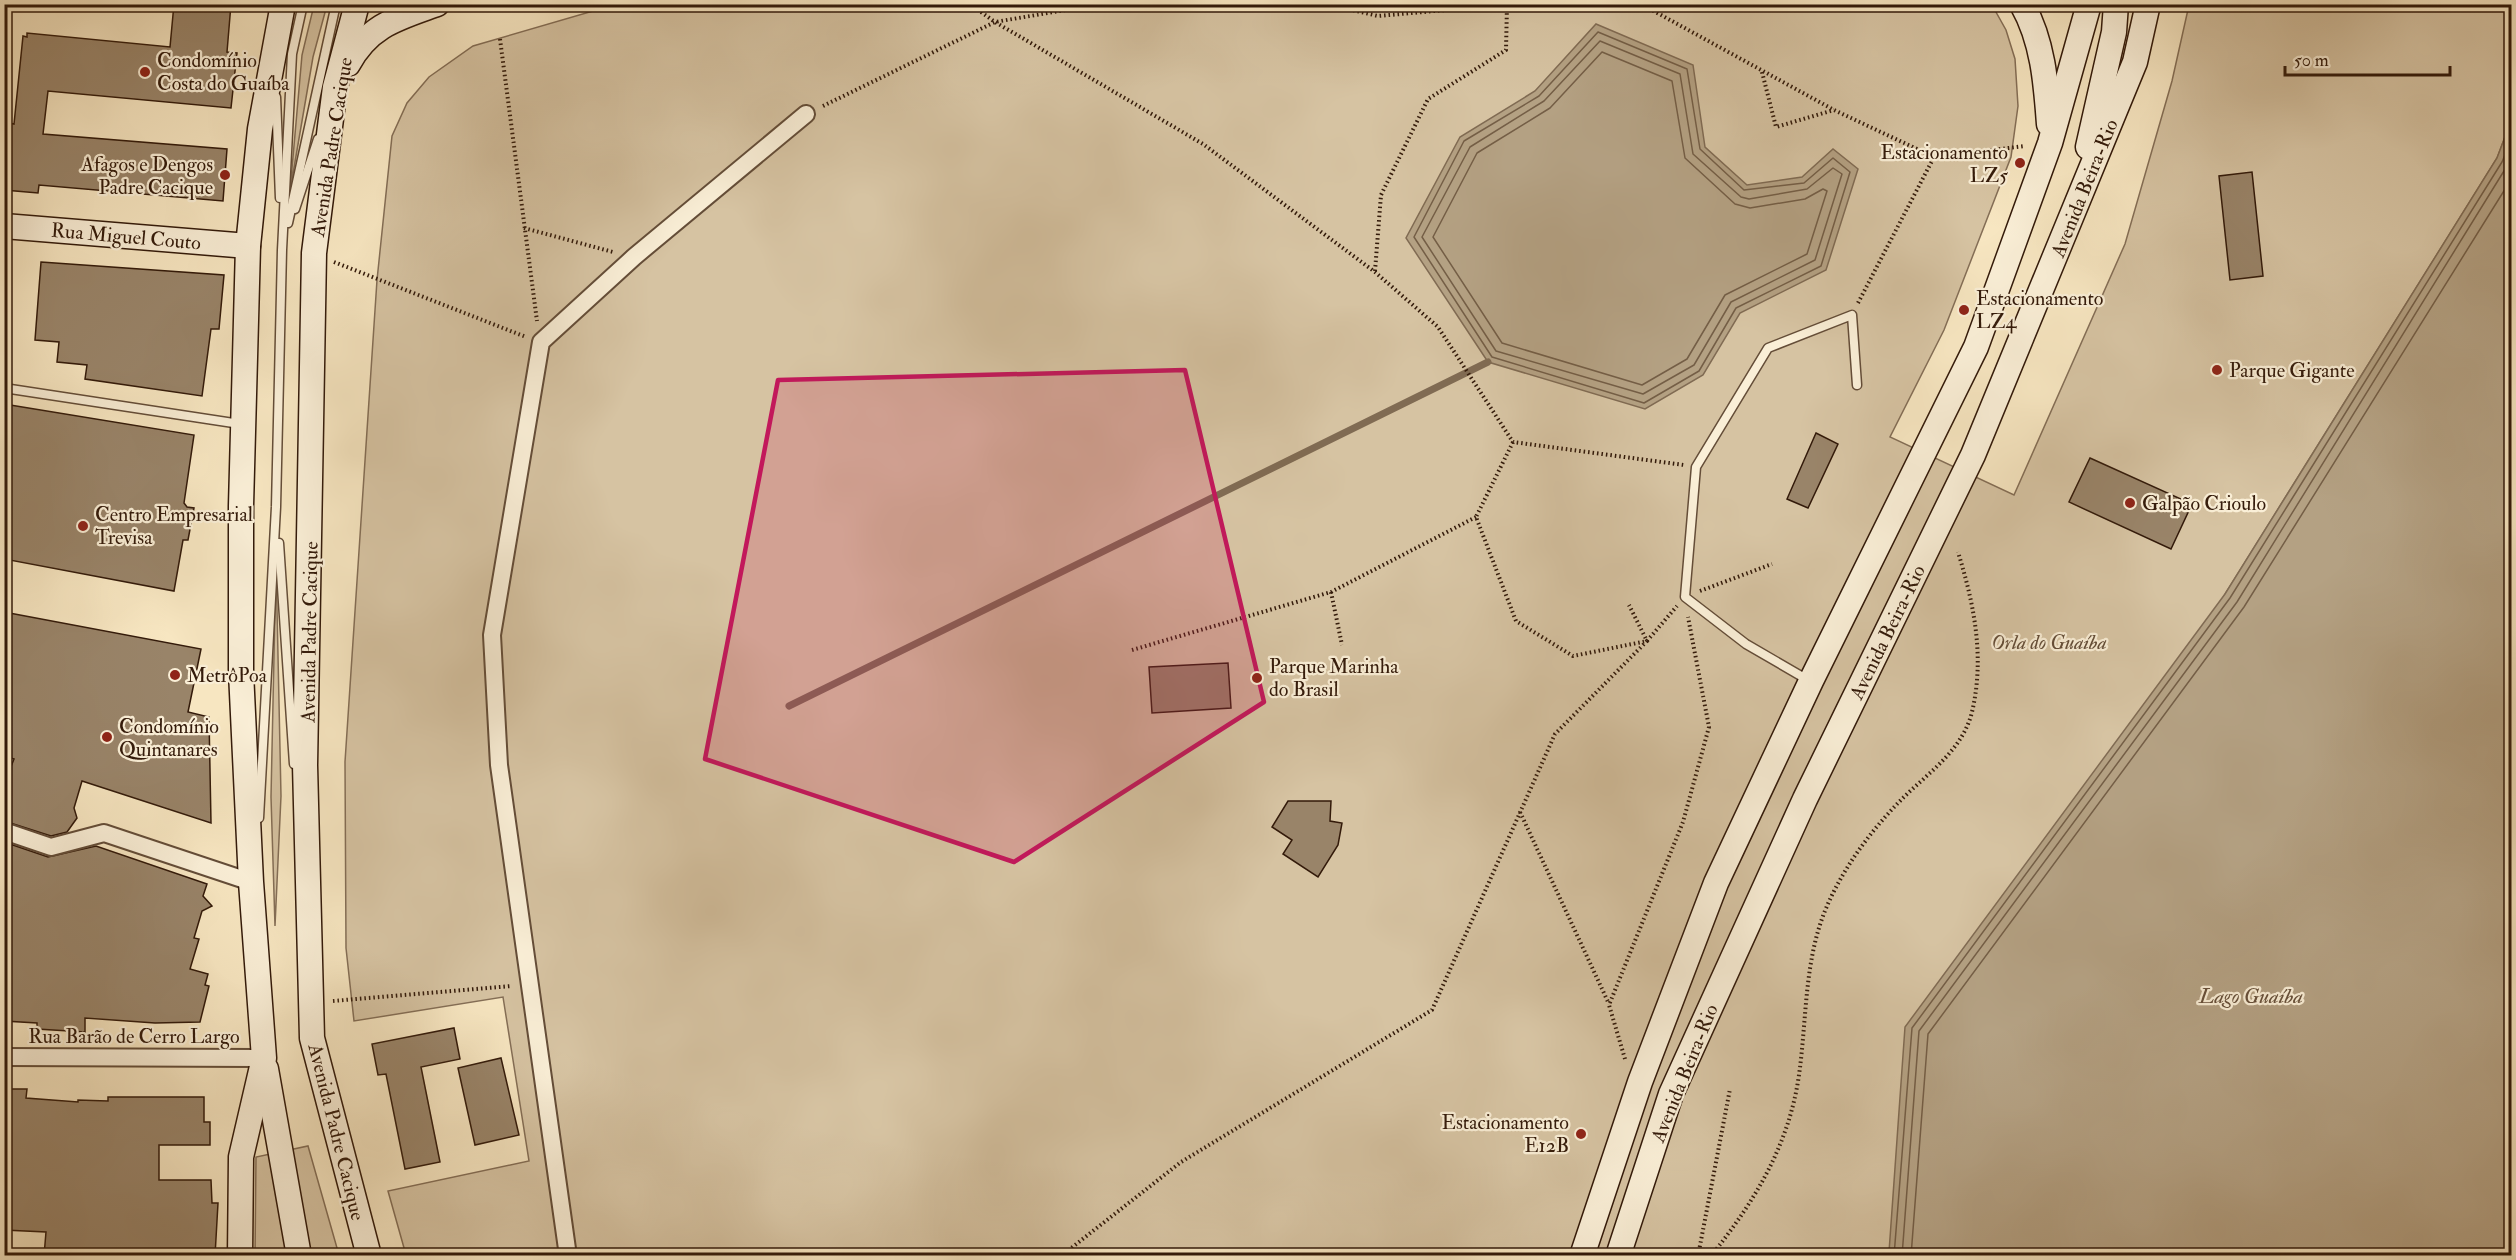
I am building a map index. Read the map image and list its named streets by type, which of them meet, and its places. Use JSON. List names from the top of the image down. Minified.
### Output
{"streets":{"main road":["Avenida Padre Cacique","Avenida Beira-Rio","Rua Miguel Couto"],"street":["Rua Barão de Cerro Largo"]},"water":["Lago Guaíba"],"parks":["Orla do Guaíba"],"places":["Condomínio Costa do Guaíba","Estacionamento LZ5","Afagos e Dengos Padre Cacique","Estacionamento LZ4","Parque Gigante","Galpão Crioulo","Centro Empresarial Trevisa","MetrôPoa","Parque Marinha do Brasil","Condomínio Quintanares","Estacionamento E12B"],"scale_bar":"50 m"}
